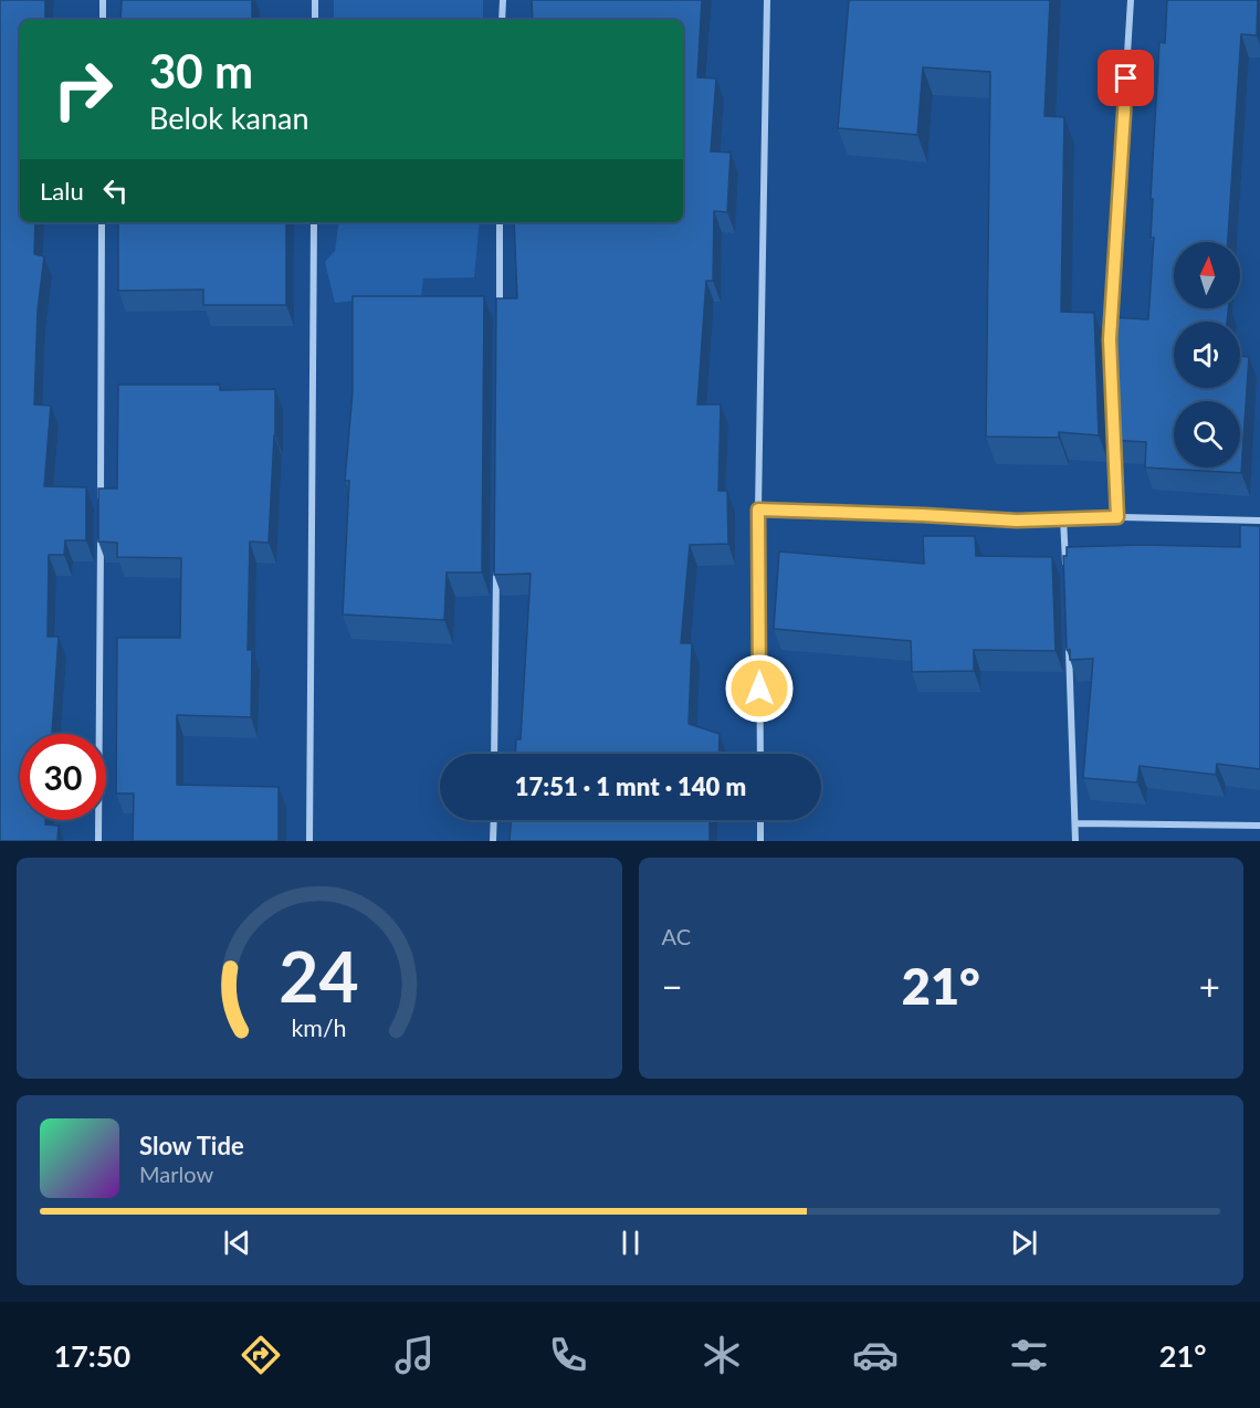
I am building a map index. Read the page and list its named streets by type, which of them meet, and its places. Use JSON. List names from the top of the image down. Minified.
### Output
{"north":"top","page":{"turn":["30 m","Belok kanan"],"then":"Lalu","limit":"30","trip":"17:51 · 1 mnt · 140 m","tile":"AC","heat":["−","21°","+"],"song":["Slow Tide","Marlow"],"tabs":["17:50","21°"],"gauge":["24","km/h"]}}
